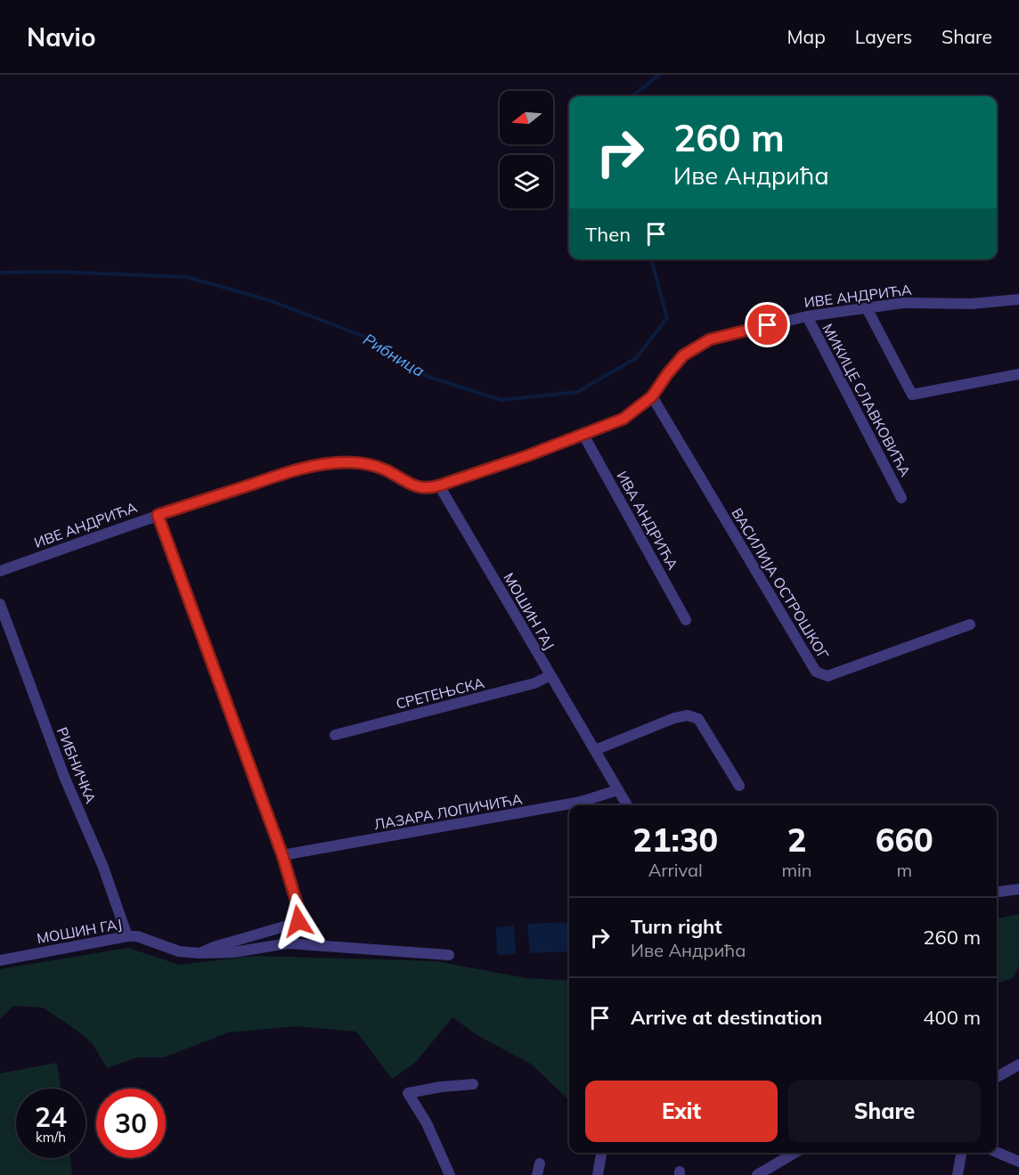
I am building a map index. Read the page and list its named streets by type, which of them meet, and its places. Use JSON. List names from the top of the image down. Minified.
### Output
{"streets":{"street":["ИВЕ АНДРИЋА","МИКИЦЕ СЛАВКОВИЋА","ИВА АНДРИЋА","ВАСИЛИЈА ОСТРОШКОГ","МОШИН ГАЈ","СРЕТЕЊСКА","РИБНИЧКА","ЛАЗАРА ЛОПИЧИЋА"]},"crossings":[["ИВЕ АНДРИЋА","МИКИЦЕ СЛАВКОВИЋА"],["ИВЕ АНДРИЋА","ИВА АНДРИЋА"],["ИВЕ АНДРИЋА","ВАСИЛИЈА ОСТРОШКОГ"],["ИВЕ АНДРИЋА","МОШИН ГАЈ"],["МОШИН ГАЈ","СРЕТЕЊСКА"],["МОШИН ГАЈ","РИБНИЧКА"],["МОШИН ГАЈ","ЛАЗАРА ЛОПИЧИЋА"]],"water":["Рибница"],"north":"left","page":{"header":"Navio","nav":["Map","Layers","Share"],"turn":["260 m","Иве Андрића"],"then":"Then","eta":["21:30","Arrival","2","min","660","m"],"list":[{"name":"Turn right","note":"Иве Андрића","value":"260 m"},{"name":"Arrive at destination","value":"400 m"}],"buttons":["Exit","Share"],"speed":"24 km/h","limit":"30"}}
